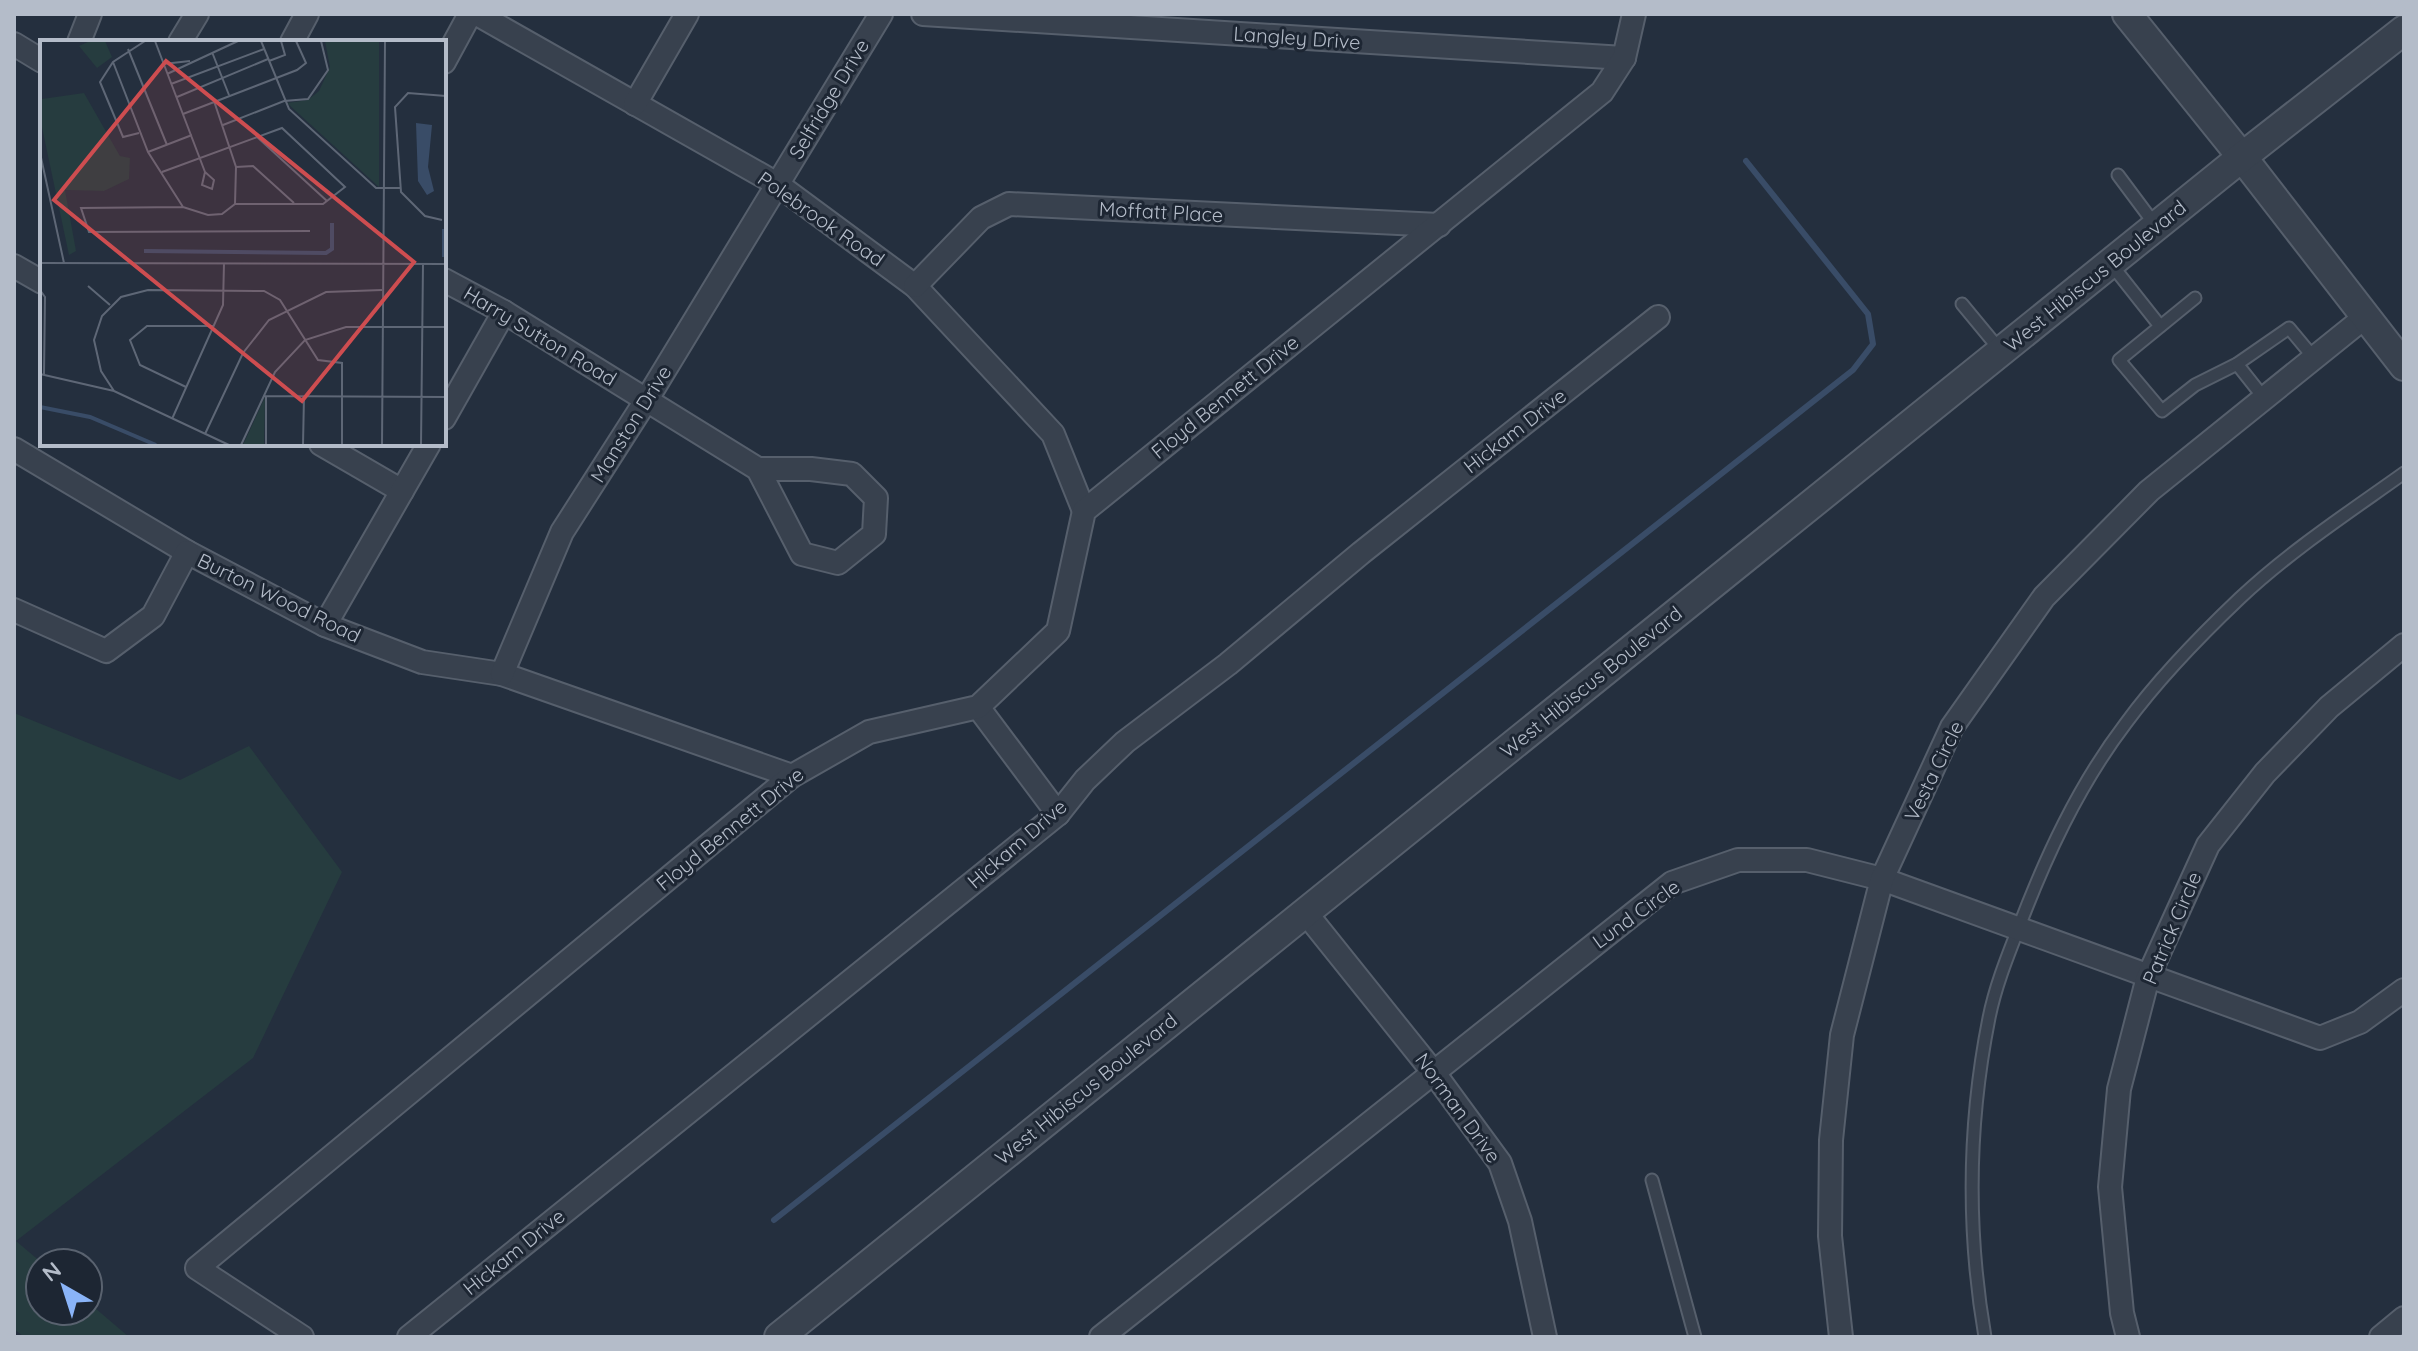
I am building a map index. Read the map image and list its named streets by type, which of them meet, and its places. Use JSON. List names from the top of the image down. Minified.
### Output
{"streets":{"street":["Langley Drive","Selfridge Drive","Moffatt Place","Polebrook Road","West Hibiscus Boulevard","Harry Sutton Road","Floyd Bennett Drive","Manston Drive","Hickam Drive","Burton Wood Road","Vesta Circle","Lund Circle","Patrick Circle","Norman Drive"]},"crossings":[["Langley Drive","Floyd Bennett Drive"],["Selfridge Drive","Polebrook Road"],["Selfridge Drive","Manston Drive"],["Moffatt Place","Polebrook Road"],["Moffatt Place","Floyd Bennett Drive"],["Polebrook Road","Floyd Bennett Drive"],["Polebrook Road","Manston Drive"],["West Hibiscus Boulevard","Norman Drive"],["Harry Sutton Road","Manston Drive"],["Floyd Bennett Drive","Burton Wood Road"],["Manston Drive","Burton Wood Road"],["Vesta Circle","Lund Circle"],["Lund Circle","Patrick Circle"],["Lund Circle","Norman Drive"]],"north":"top left"}
